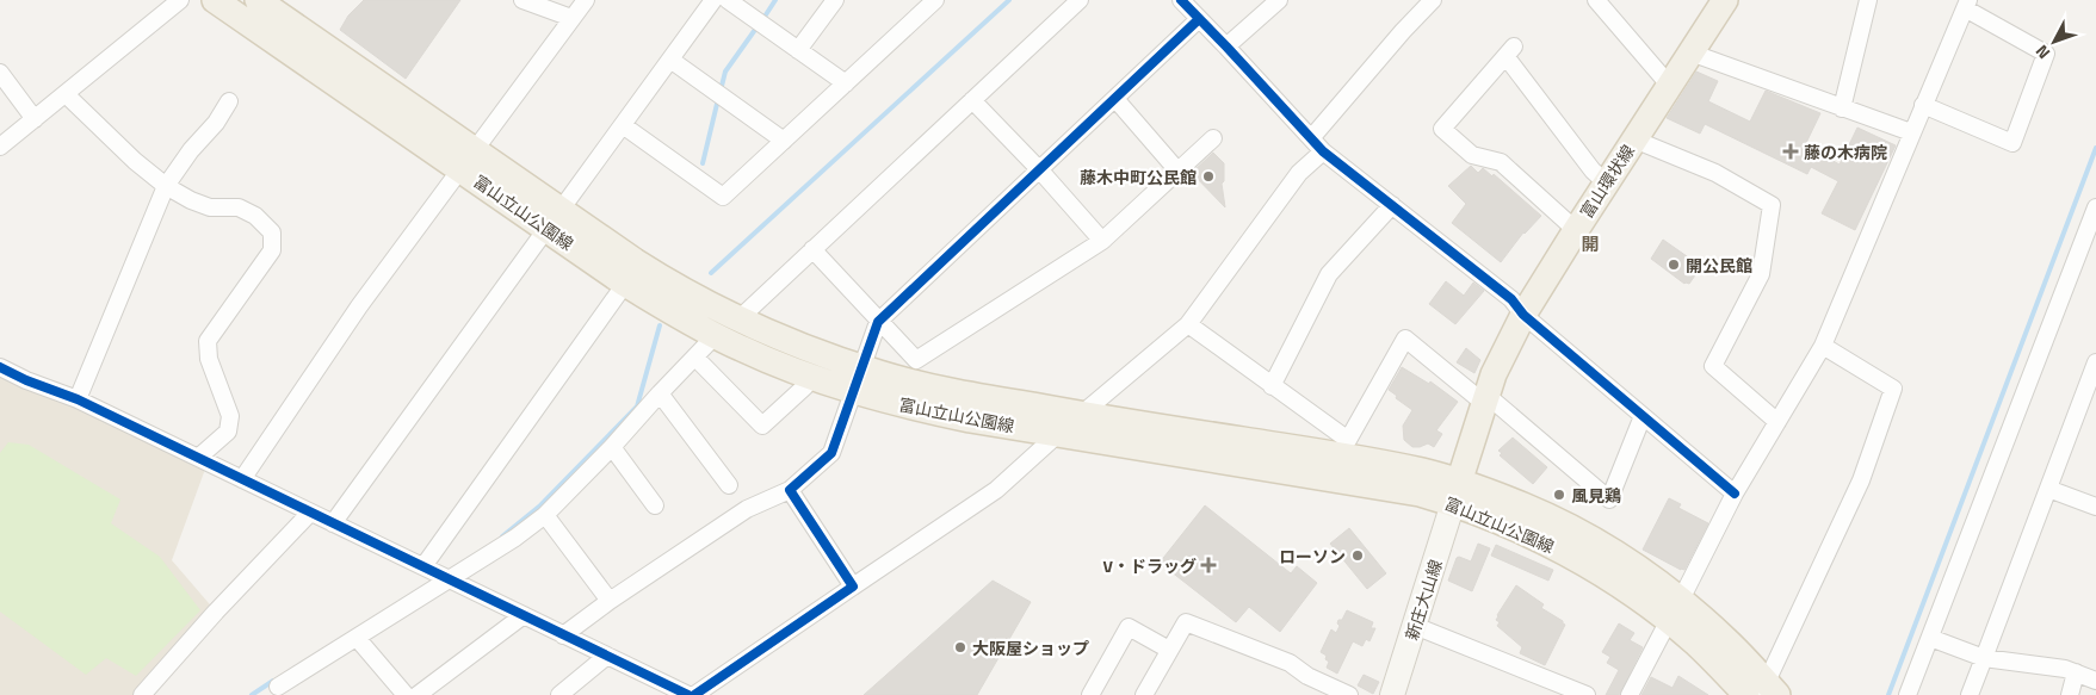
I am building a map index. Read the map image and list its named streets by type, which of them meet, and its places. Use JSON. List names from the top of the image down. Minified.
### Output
{"streets":{"main road":["富山環状線","富山立山公園線","新庄大山線"]},"crossings":[["富山環状線","富山立山公園線"],["富山環状線","新庄大山線"],["富山立山公園線","新庄大山線"]],"districts":["開"],"places":{"health":["藤の木病院","V・ドラッグ"],"other":["藤木中町公民館","開公民館","風見鶏","ローソン","大阪屋ショップ"]},"north":"bottom left"}
